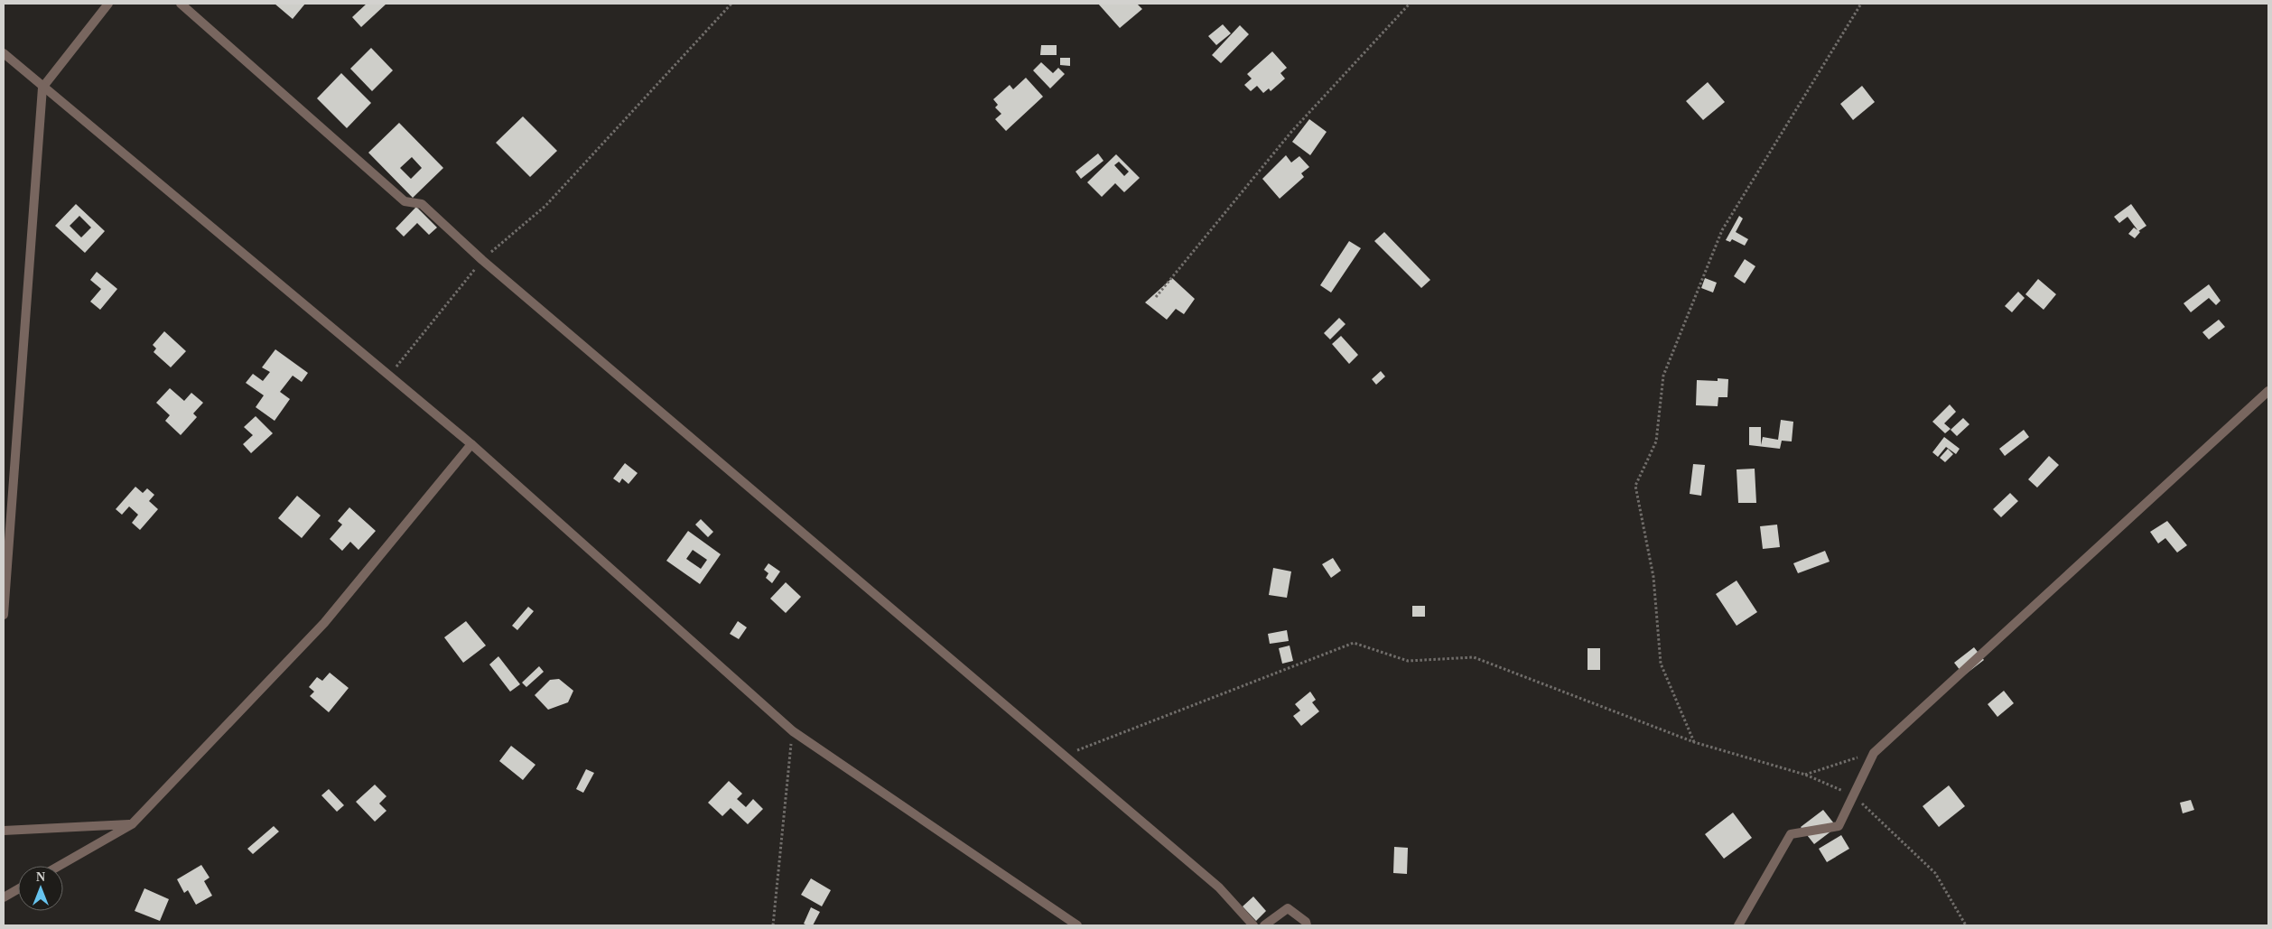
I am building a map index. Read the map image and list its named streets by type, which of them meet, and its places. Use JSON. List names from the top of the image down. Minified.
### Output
{"north":"top"}
